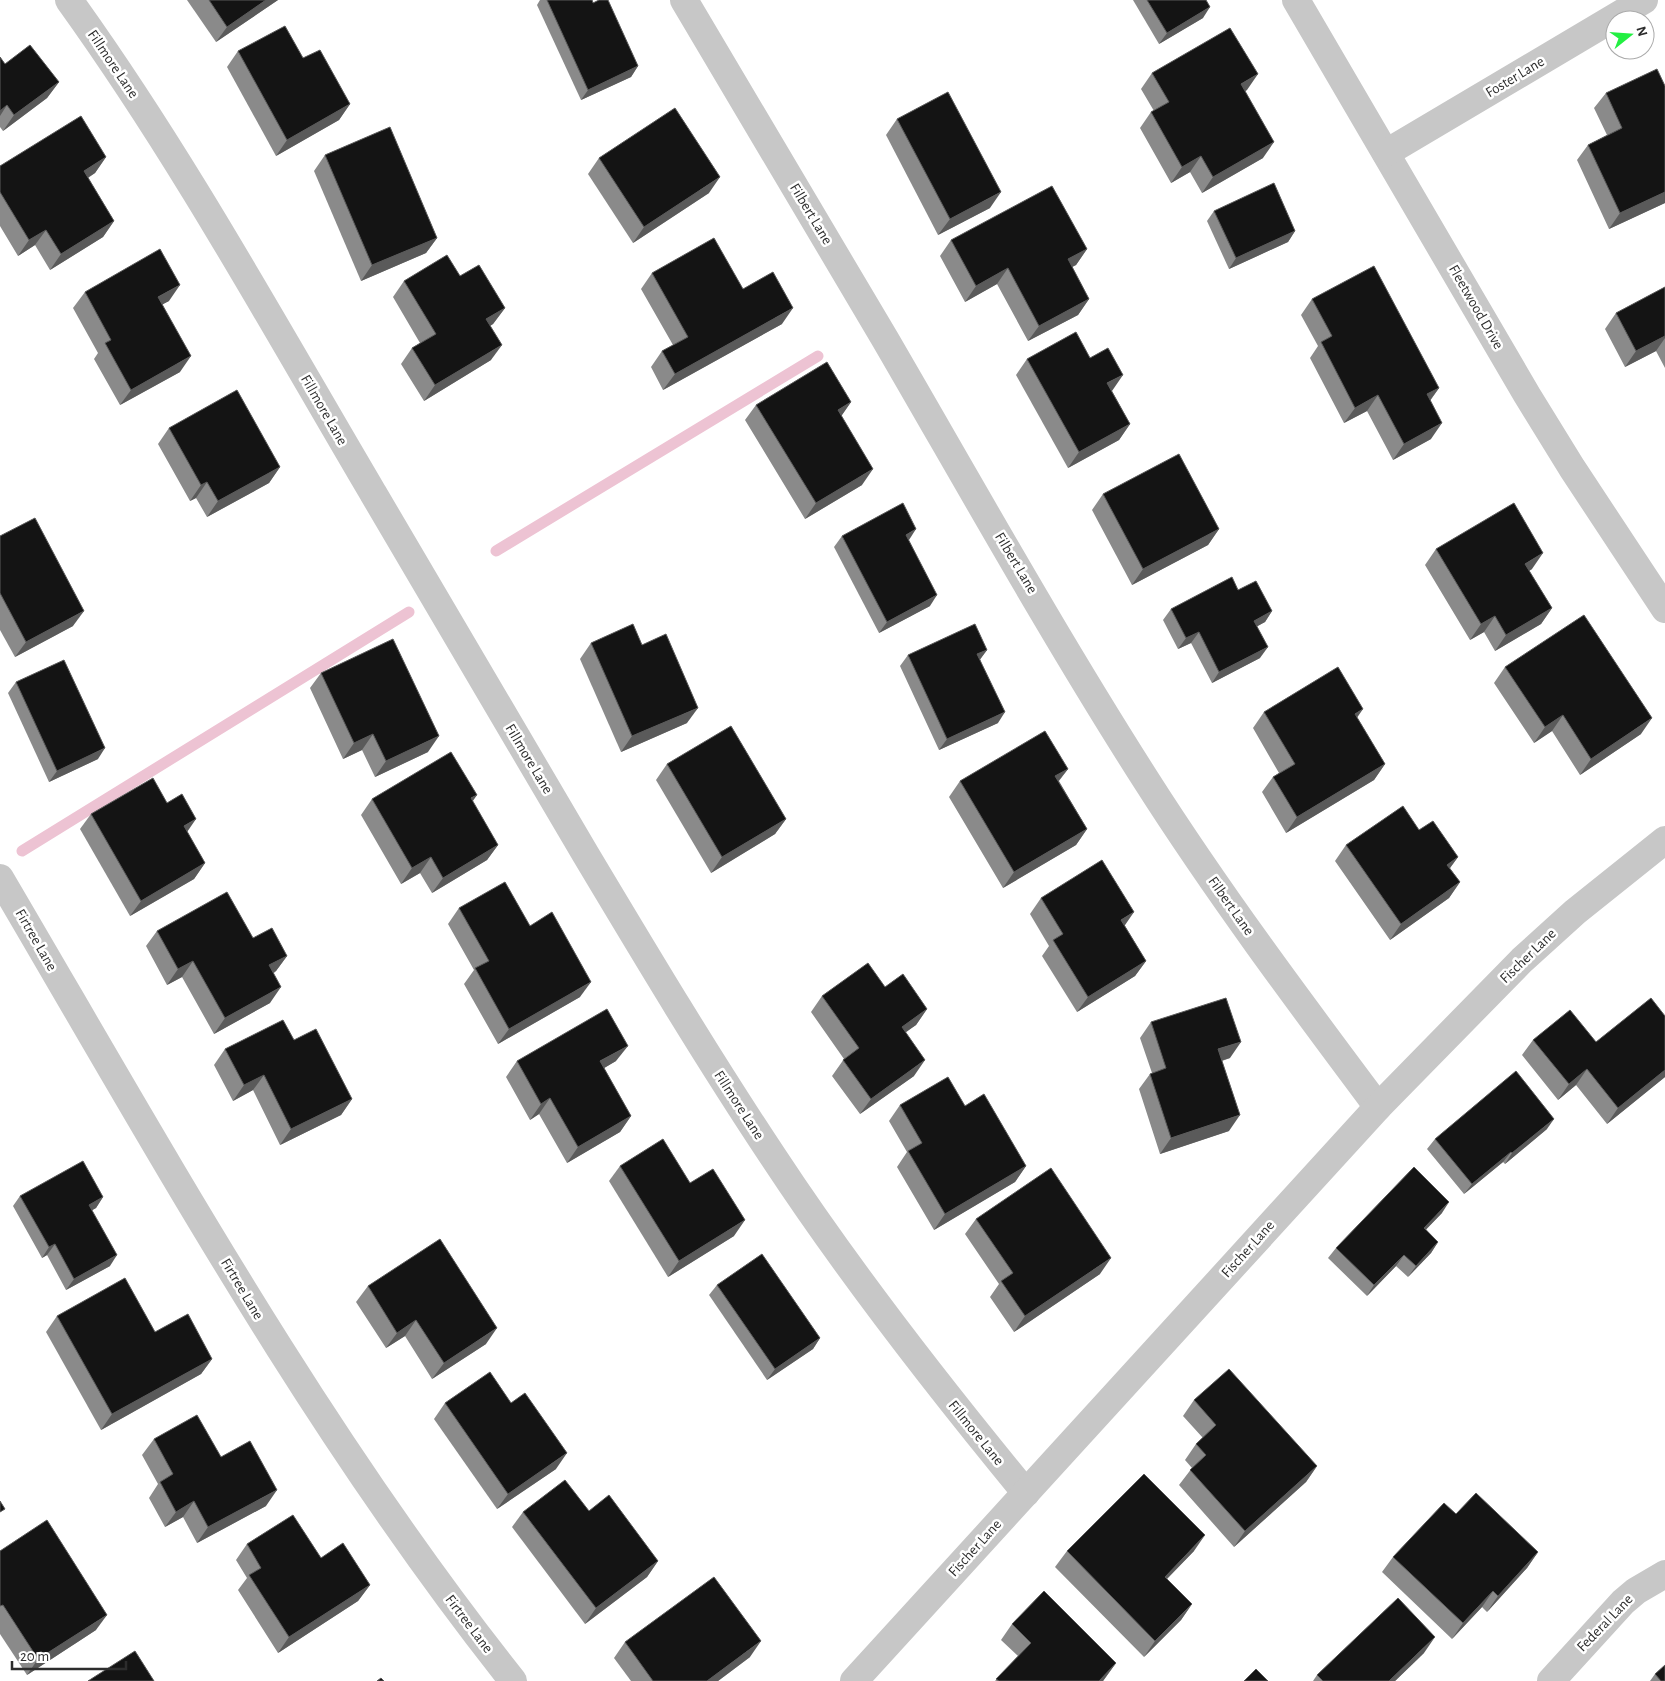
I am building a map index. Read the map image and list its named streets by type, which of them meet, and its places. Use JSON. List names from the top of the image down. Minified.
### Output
{"streets":{"street":["Fillmore Lane","Foster Lane","Filbert Lane","Fleetwood Drive","Firtree Lane","Fischer Lane","Federal Lane"]},"crossings":[["Fillmore Lane","Fischer Lane"],["Foster Lane","Fleetwood Drive"],["Filbert Lane","Fischer Lane"]],"scale_bar":"20 m","north":"right"}
